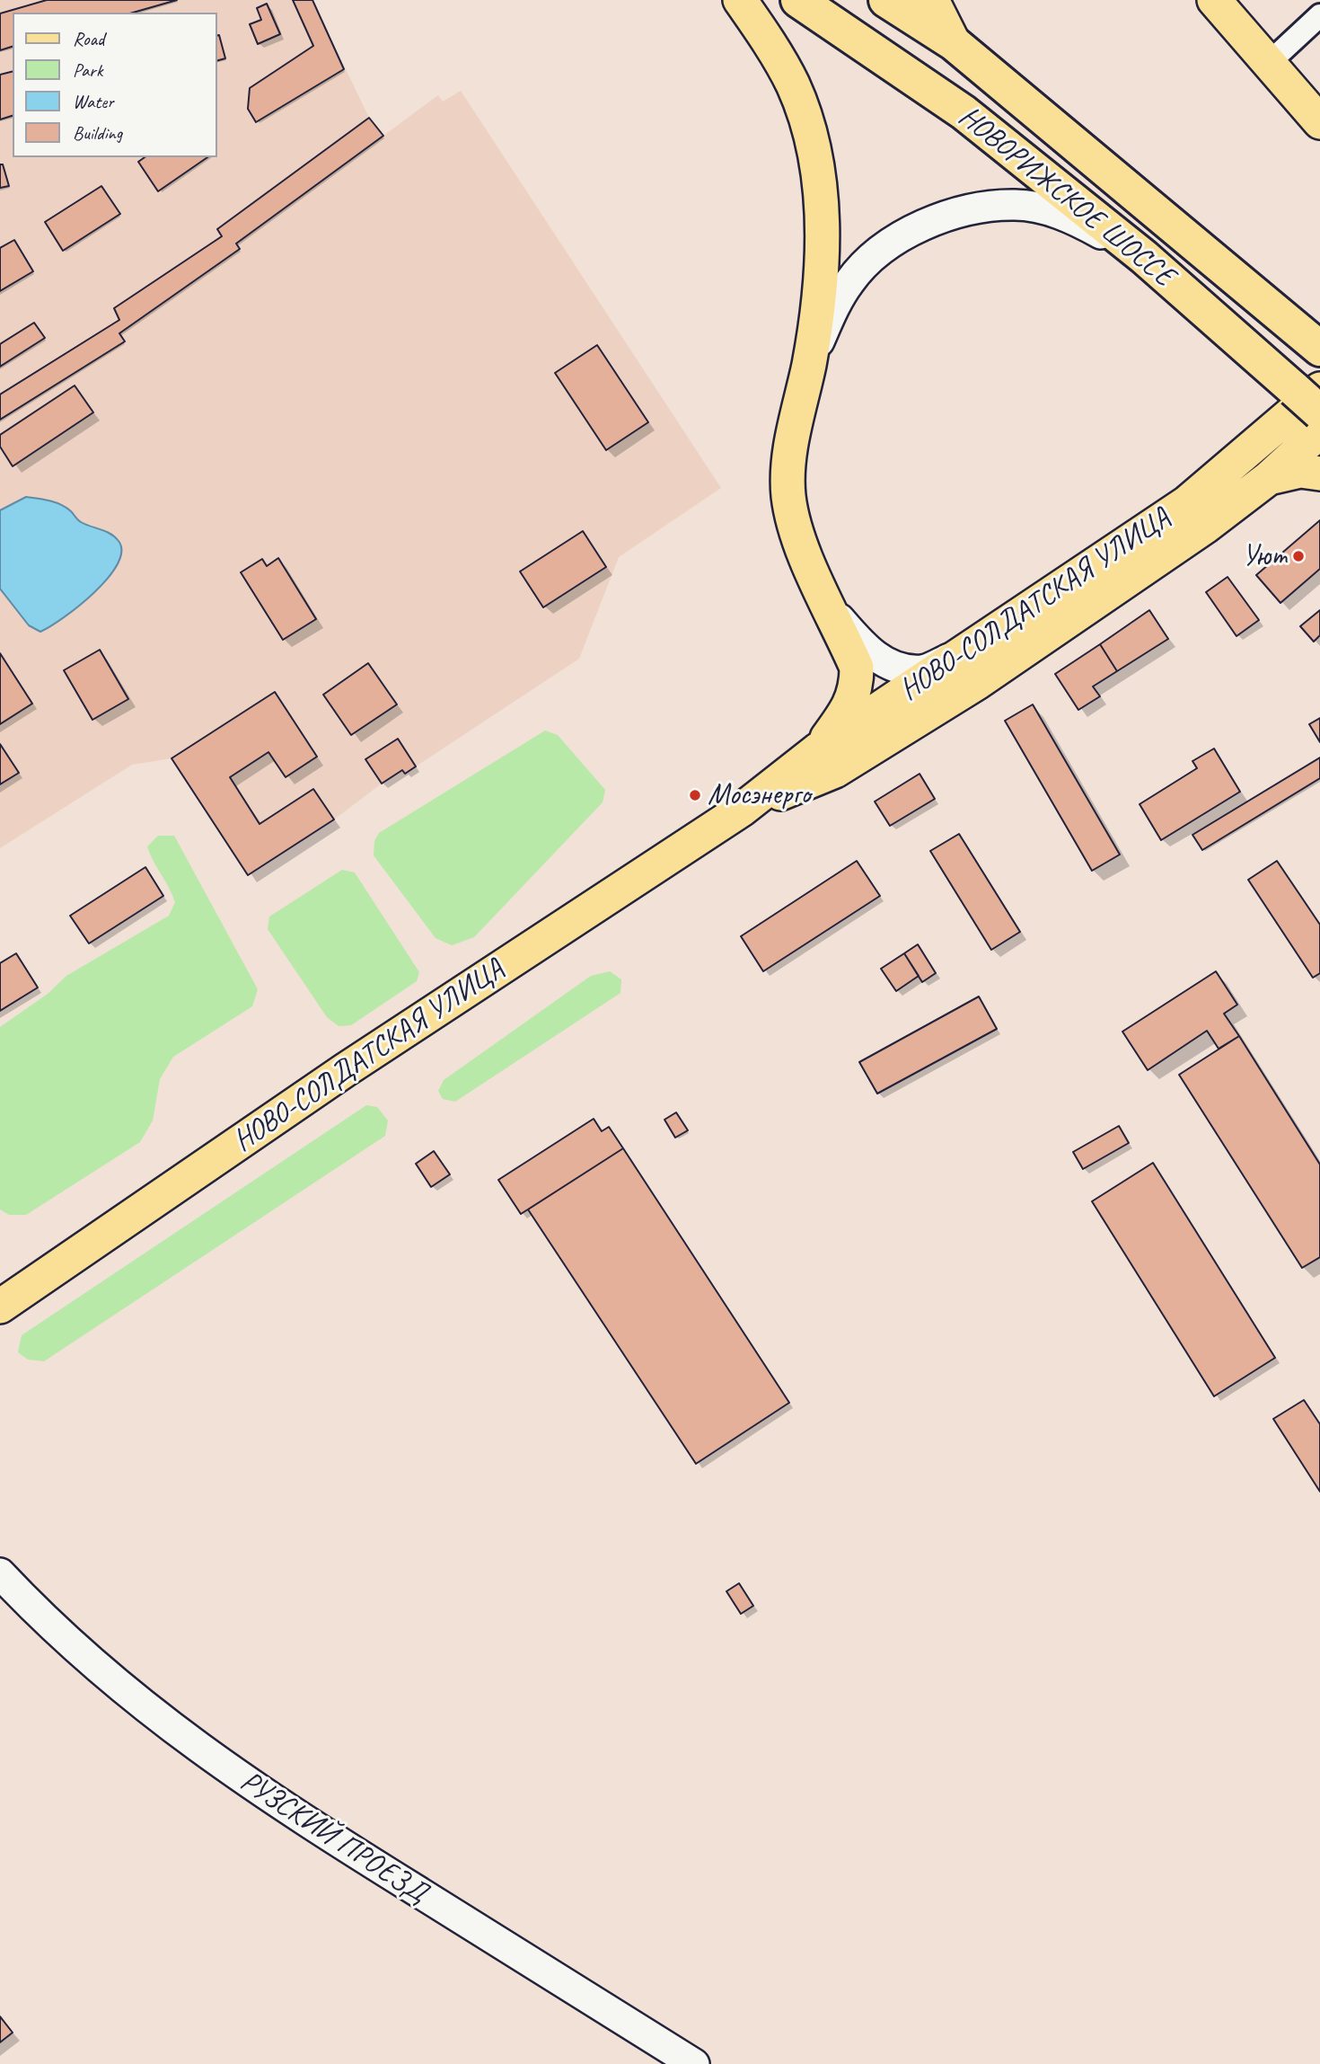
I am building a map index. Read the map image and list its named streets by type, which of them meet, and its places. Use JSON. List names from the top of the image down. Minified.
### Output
{"streets":{"highway":["НОВОРИЖСКОЕ ШОССЕ"],"main road":["НОВО-СОЛДАТСКАЯ УЛИЦА"],"street":["РУЗСКИЙ ПРОЕЗД"]},"crossings":[["НОВОРИЖСКОЕ ШОССЕ","НОВО-СОЛДАТСКАЯ УЛИЦА"]],"places":["Уют","Мосэнерго"],"legend":["Road","Park","Water","Building"]}
